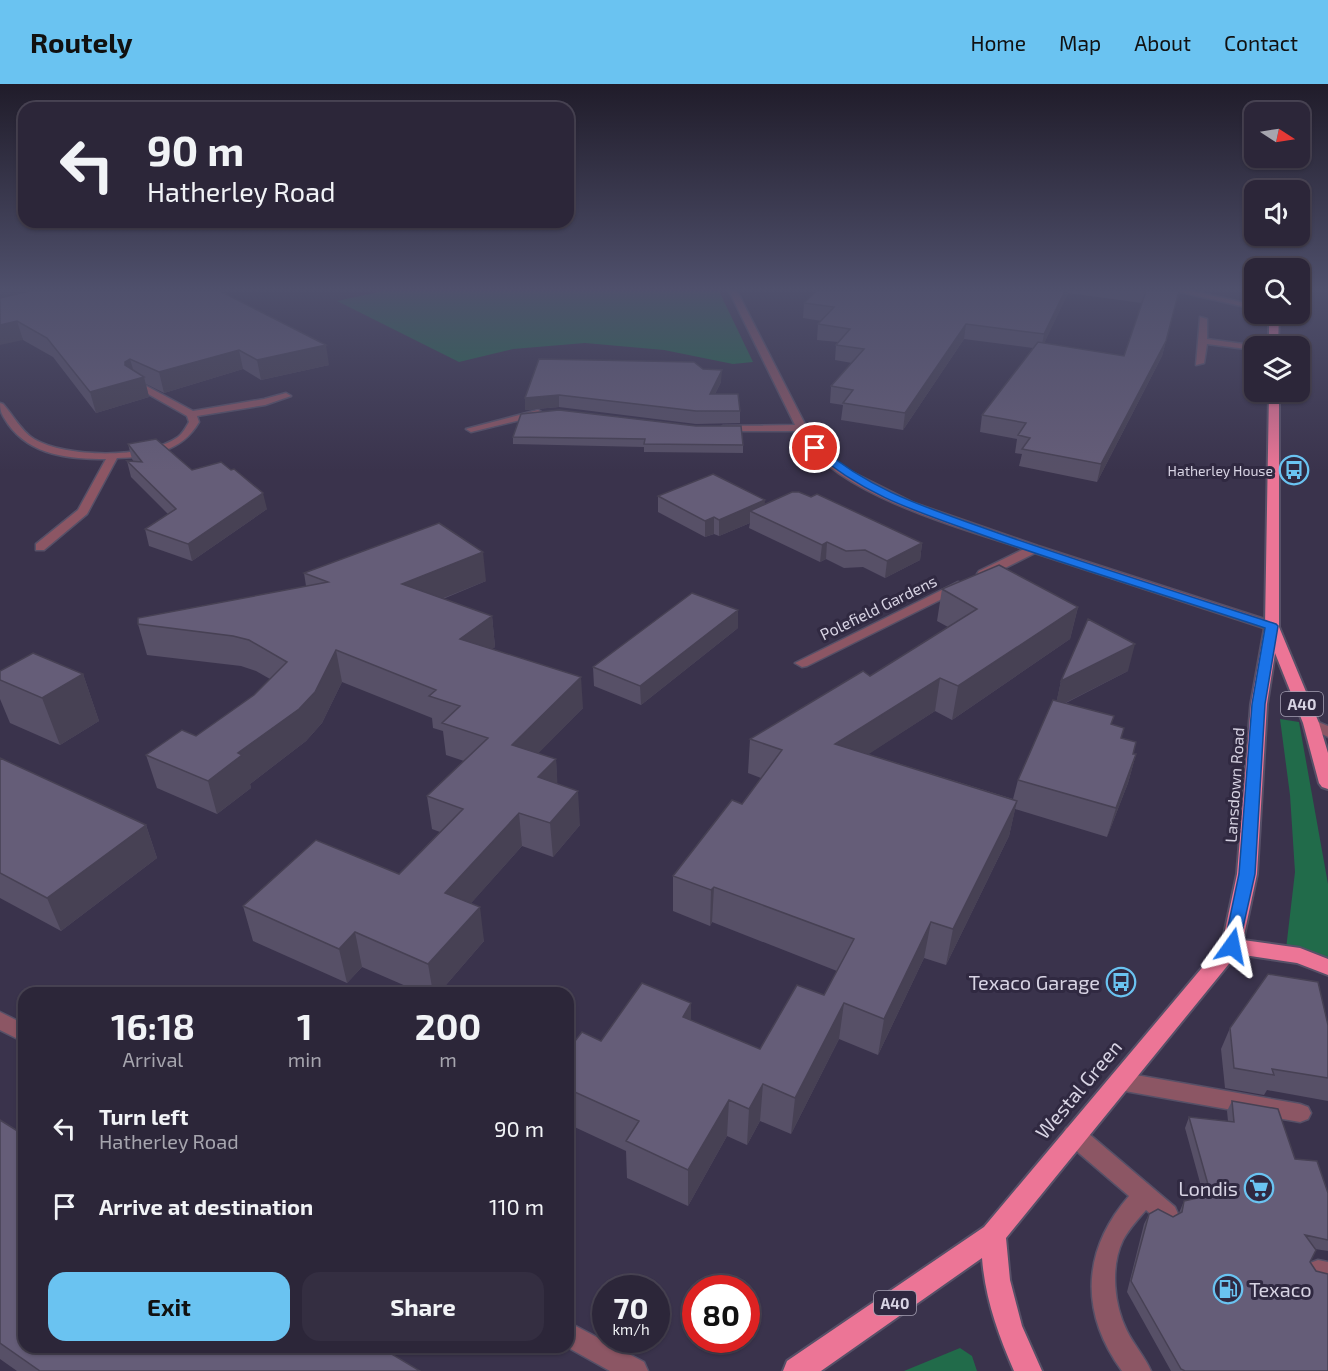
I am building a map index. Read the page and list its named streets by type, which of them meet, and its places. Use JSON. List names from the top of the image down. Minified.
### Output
{"streets":{"highway":["A40","Lansdown Road","Westal Green"],"street":["Polefield Gardens"]},"crossings":[["A40","Westal Green"],["Lansdown Road","Westal Green"]],"places":{"bus stop":["Hatherley House","Texaco Garage"],"supermarket":["Londis"],"fuel station":["Texaco"]},"north":"right","page":{"header":"Routely","nav":["Home","Map","About","Contact"],"turn":["90 m","Hatherley Road"],"eta":["16:18","Arrival","1","min","200","m"],"list":[{"name":"Turn left","note":"Hatherley Road","value":"90 m"},{"name":"Arrive at destination","value":"110 m"}],"buttons":["Exit","Share"],"speed":"70 km/h","limit":"80"}}
